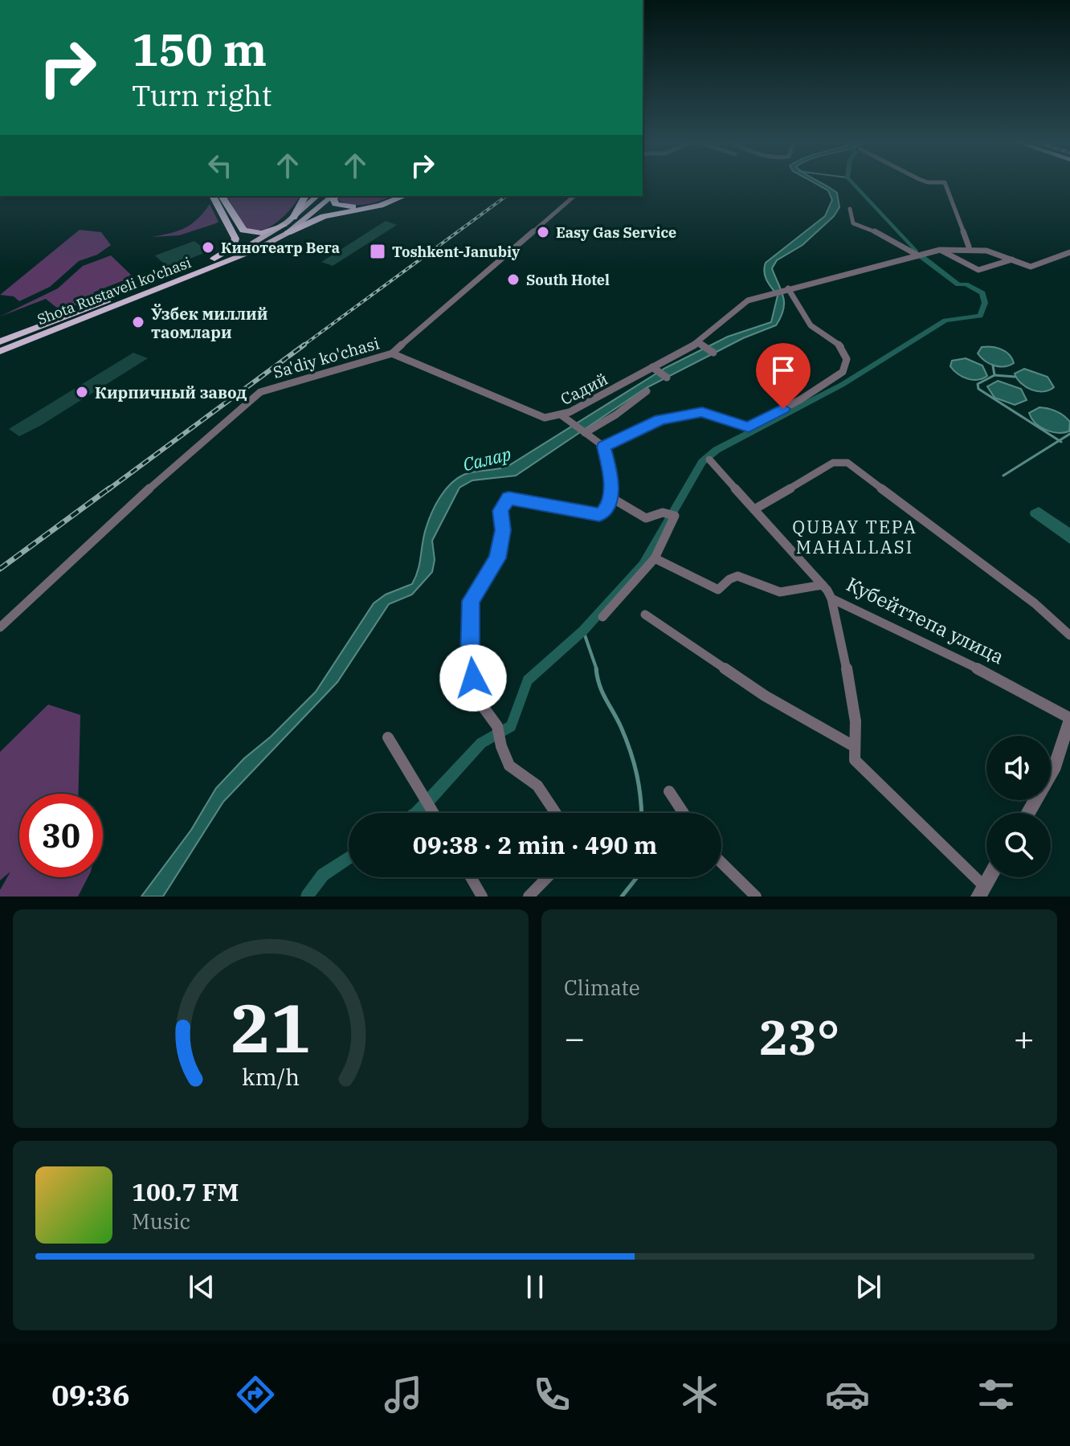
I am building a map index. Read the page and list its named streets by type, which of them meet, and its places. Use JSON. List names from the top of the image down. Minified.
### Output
{"streets":{"main road":["Shota Rustaveli ko'chasi"],"street":["Sa'diy ko'chasi","Садий","Кубейттепа улица"]},"crossings":[["Sa'diy ko'chasi","Садий"]],"districts":["QUBAY TEPA MAHALLASI"],"water":["Салар"],"places":{"other":["Easy Gas Service","Кинотеатр Вега","South Hotel","Ўзбек миллий таомлари","Кирпичный завод"],"transit":["Toshkent-Janubiy"]},"page":{"turn":["150 m","Turn right"],"limit":"30","trip":"09:38 · 2 min · 490 m","tile":"Climate","heat":["−","23°","+"],"song":["100.7 FM","Music"],"tabs":"09:36","gauge":["21","km/h"]}}
